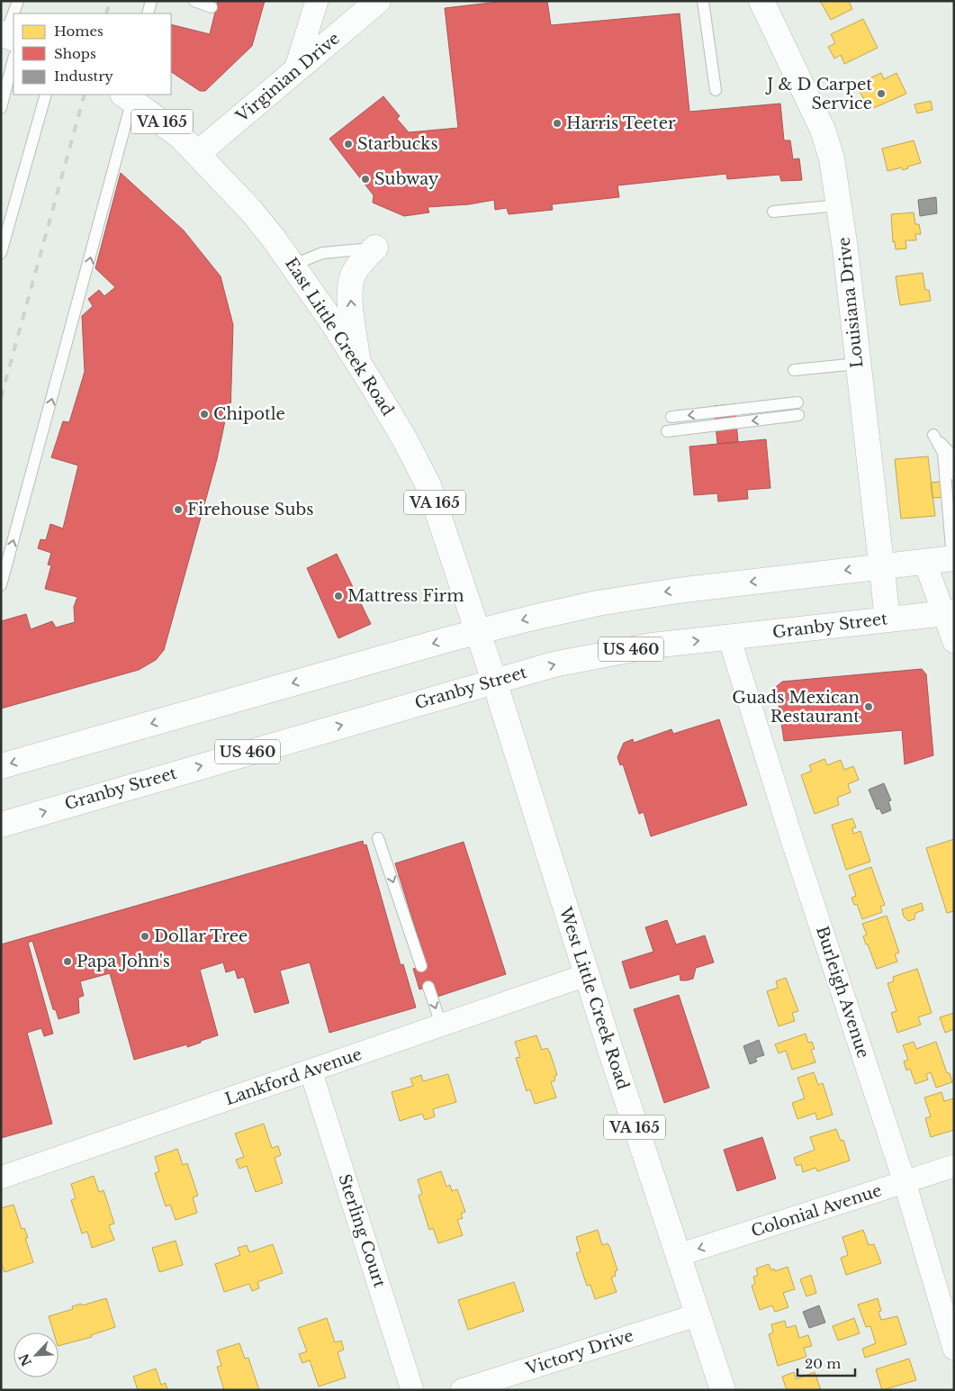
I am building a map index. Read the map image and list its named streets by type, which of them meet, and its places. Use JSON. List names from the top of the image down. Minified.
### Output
{"streets":{"main road":["Virginian Drive","VA 165","Louisiana Drive","East Little Creek Road","Granby Street","US 460","West Little Creek Road"],"street":["Burleigh Avenue","Lankford Avenue","Colonial Avenue","Sterling Court","Victory Drive"]},"crossings":[["Virginian Drive","East Little Creek Road"],["Louisiana Drive","Granby Street"],["East Little Creek Road","West Little Creek Road"],["Granby Street","Burleigh Avenue"],["Granby Street","West Little Creek Road"],["Burleigh Avenue","Colonial Avenue"],["West Little Creek Road","Lankford Avenue"],["West Little Creek Road","Colonial Avenue"],["West Little Creek Road","Victory Drive"],["Lankford Avenue","Sterling Court"]],"one_way":["Colonial Avenue"],"places":["J & D Carpet Service","Harris Teeter","Starbucks","Subway","Chipotle","Firehouse Subs","Mattress Firm","Guads Mexican Restaurant","Dollar Tree","Papa John's"],"legend":["Homes","Shops","Industry"],"scale_bar":"20 m","north":"bottom left"}
